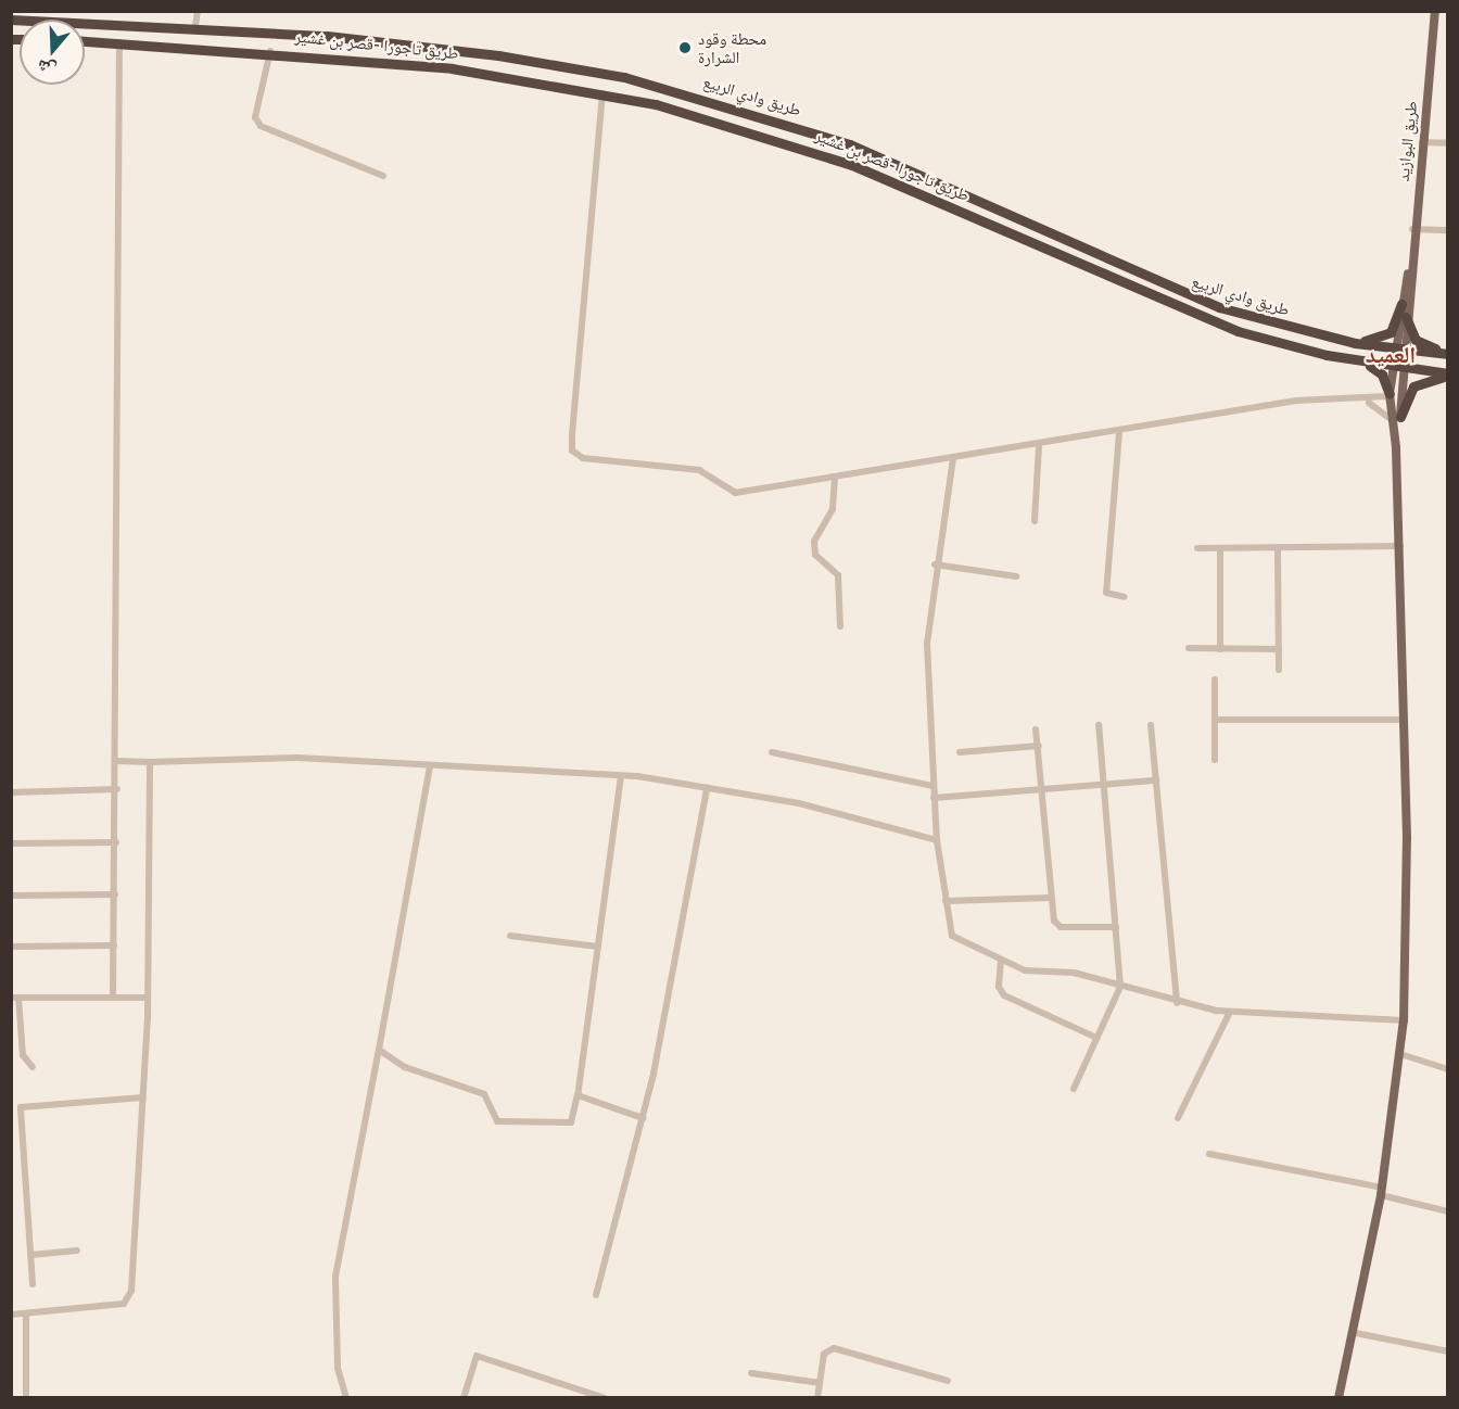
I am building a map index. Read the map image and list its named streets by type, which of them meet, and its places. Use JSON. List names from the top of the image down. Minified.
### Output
{"streets":{"highway":["طريق تاجورا -قصر بن غشير","طريق وادي الربيع"],"main road":["طريق البوازيد"]},"districts":["العميد"],"places":["محطة وقود الشرارة"],"north":"bottom"}
